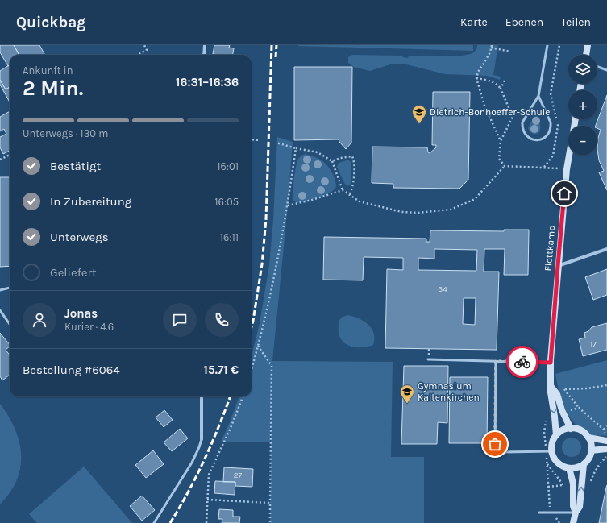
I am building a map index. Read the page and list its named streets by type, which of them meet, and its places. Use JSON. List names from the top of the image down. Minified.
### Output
{"streets":{"street":["Flottkamp"]},"places":{"school or university":["Dietrich-Bonhoeffer-Schule","Gymnasium Kaltenkirchen"]},"house_numbers":["34","17","27"],"page":{"header":"Quickbag","nav":["Karte","Ebenen","Teilen"],"map_buttons":["+","−"],"heading":["2 Min.","Ankunft in","16:31–16:36"],"panel":["Jonas","Kurier · 4.6","Bestellung #6064","15.71 €"],"bar":"Unterwegs · 130 m","list":[["Bestätigt","16:01"],["In Zubereitung","16:05"],["Unterwegs","16:11"],"Geliefert"]}}
